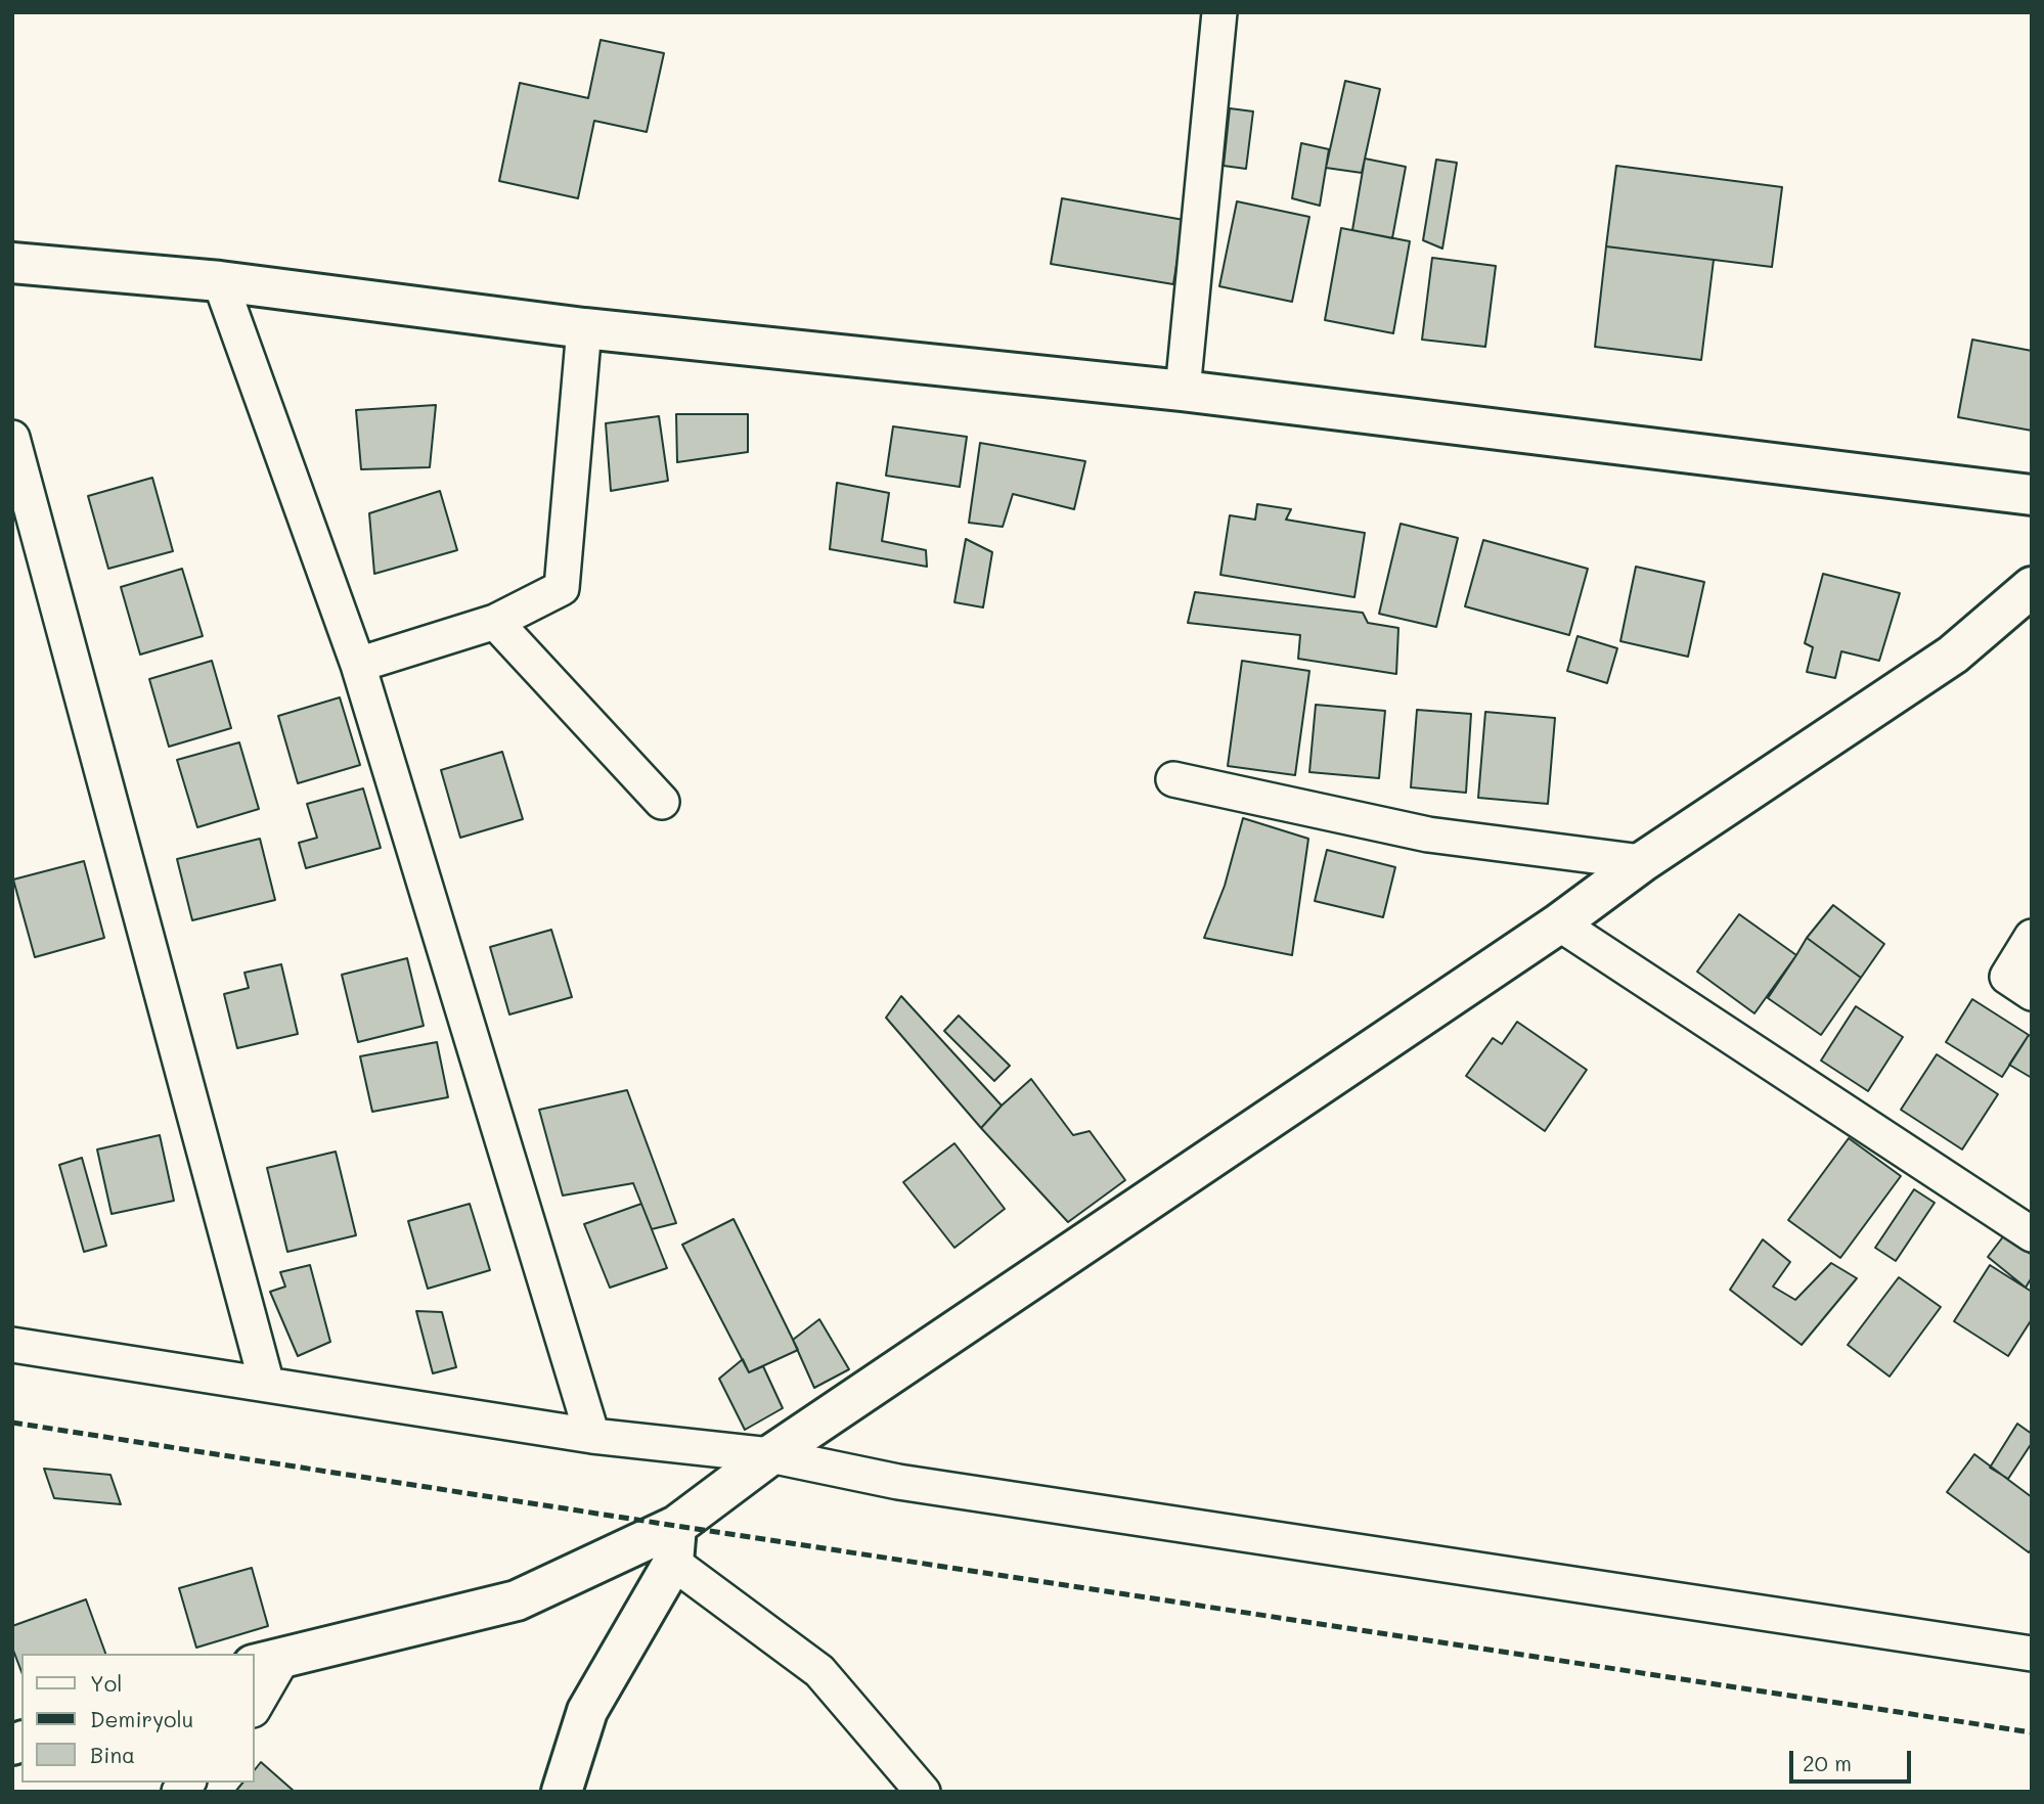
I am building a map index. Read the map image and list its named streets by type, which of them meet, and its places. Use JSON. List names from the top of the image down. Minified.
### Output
{"legend":["Yol","Demiryolu","Bina"],"scale_bar":"20 m"}
